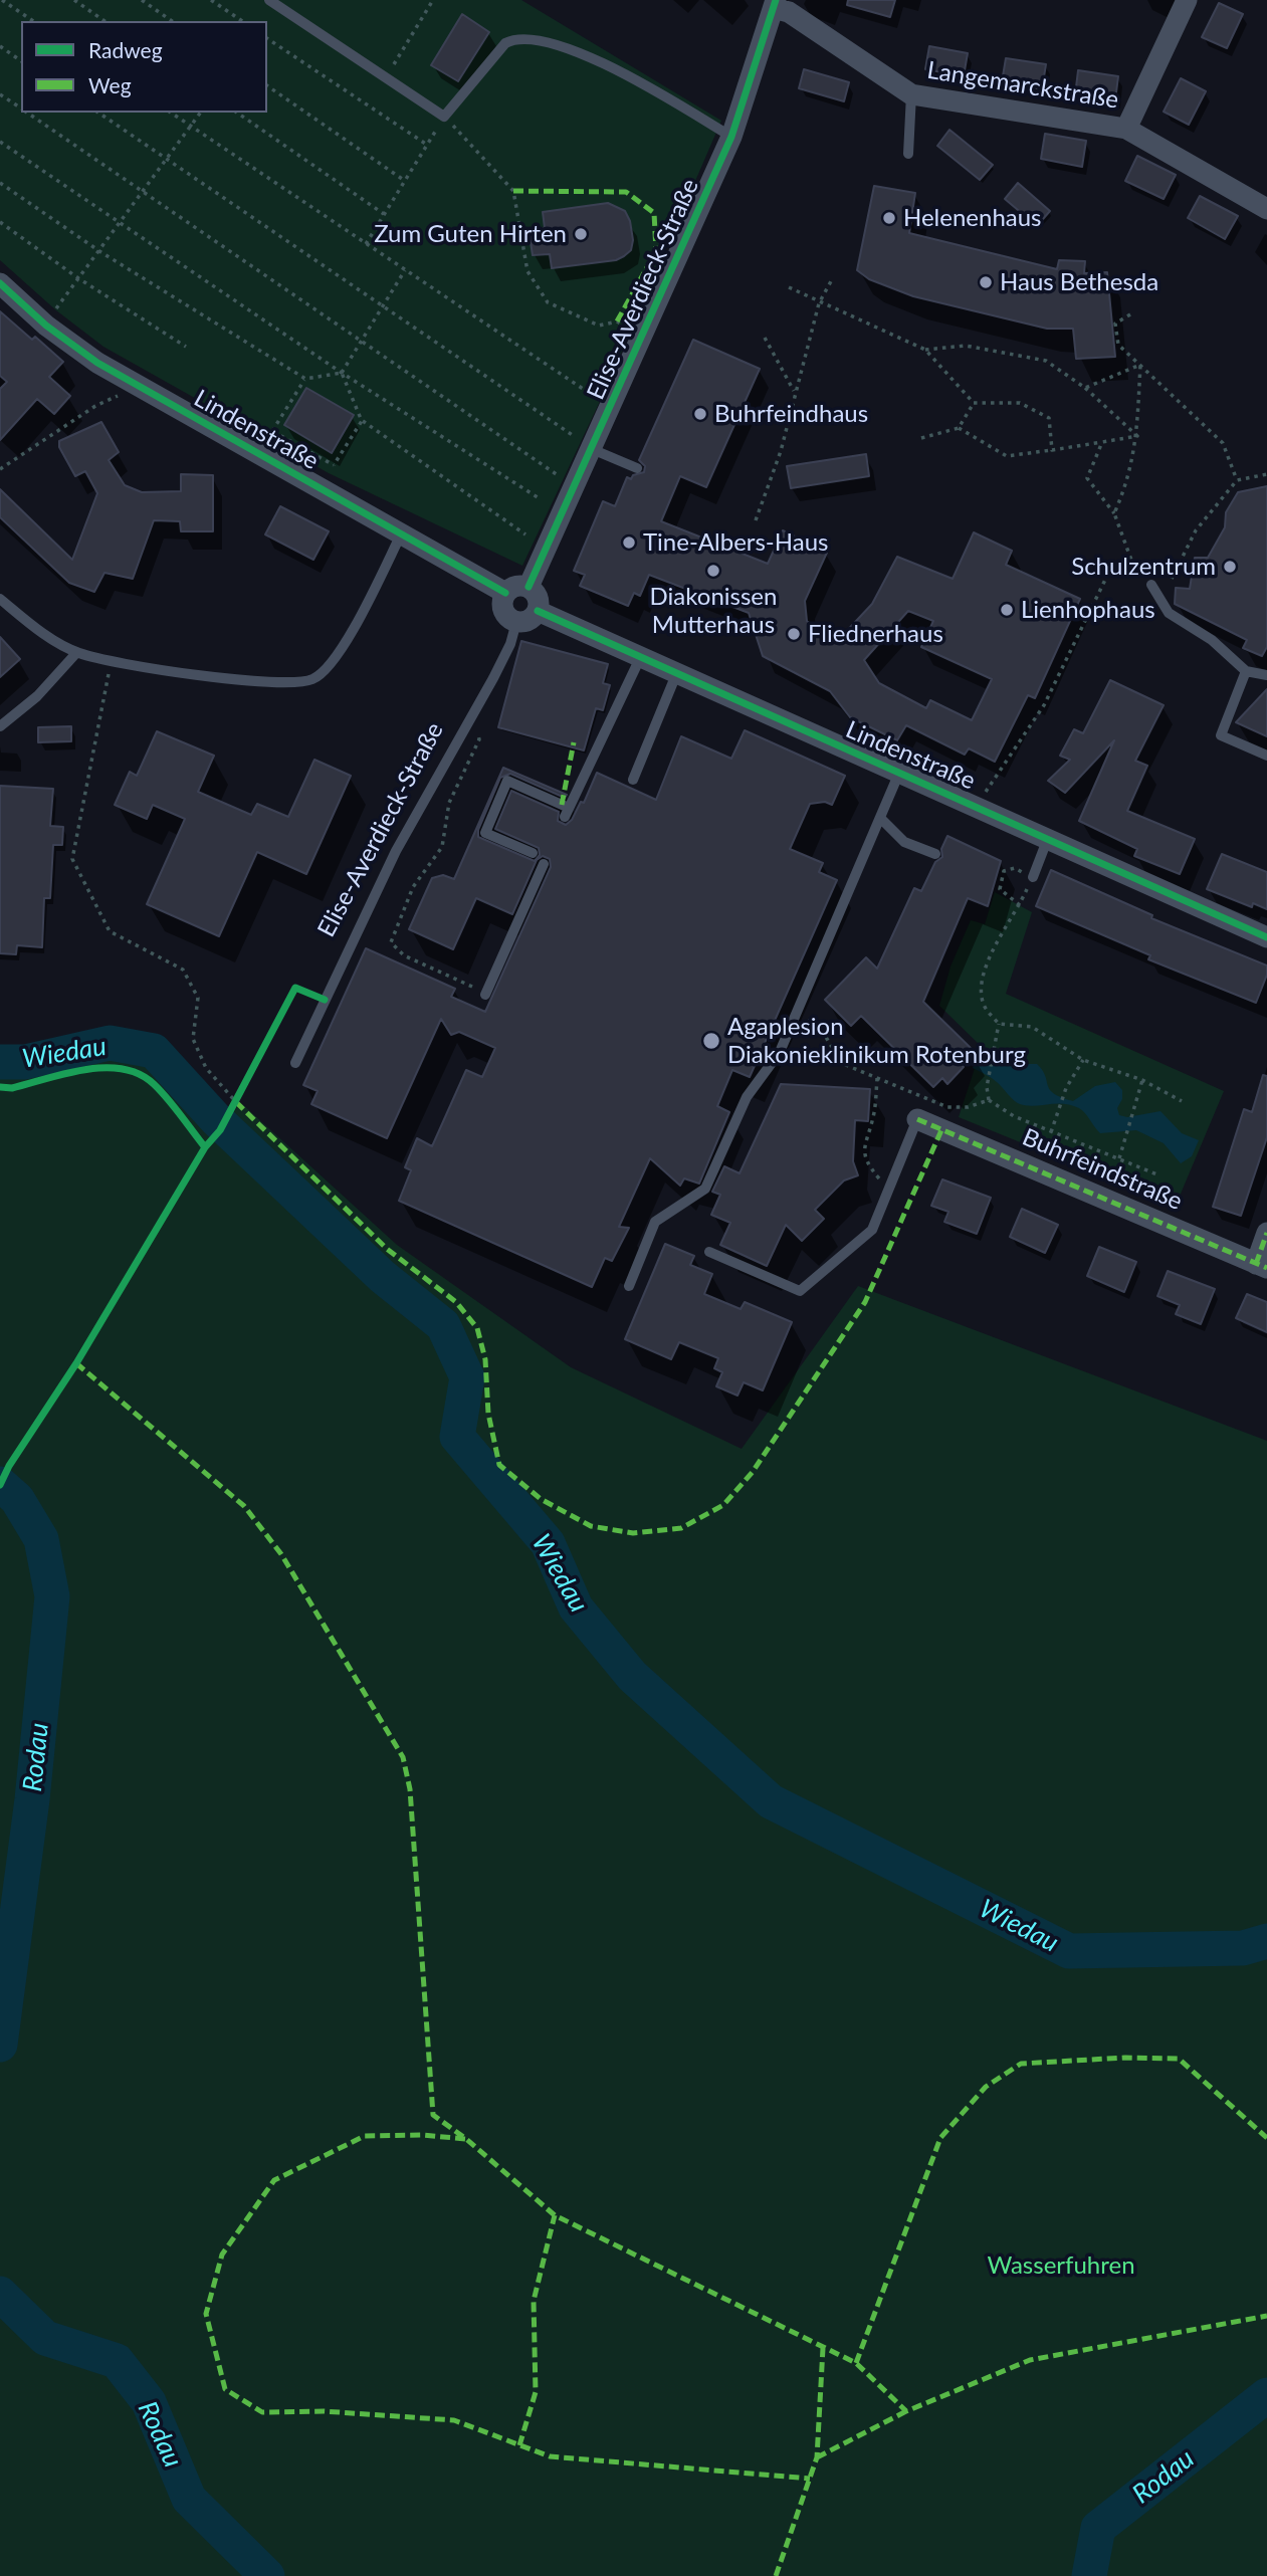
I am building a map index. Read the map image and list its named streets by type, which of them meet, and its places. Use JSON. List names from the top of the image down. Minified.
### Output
{"streets":{"street":["Langemarckstraße","Elise-Averdieck-Straße","Lindenstraße","Buhrfeindstraße"]},"crossings":[["Langemarckstraße","Elise-Averdieck-Straße"],["Elise-Averdieck-Straße","Lindenstraße"]],"water":["Wiedau","Rodau"],"parks":["Wasserfuhren"],"places":["Helenenhaus","Zum Guten Hirten","Haus Bethesda","Buhrfeindhaus","Tine-Albers-Haus","Schulzentrum","Diakonissen Mutterhaus","Lienhophaus","Fliednerhaus","Agaplesion Diakonieklinikum Rotenburg"],"legend":["Radweg","Weg"]}
